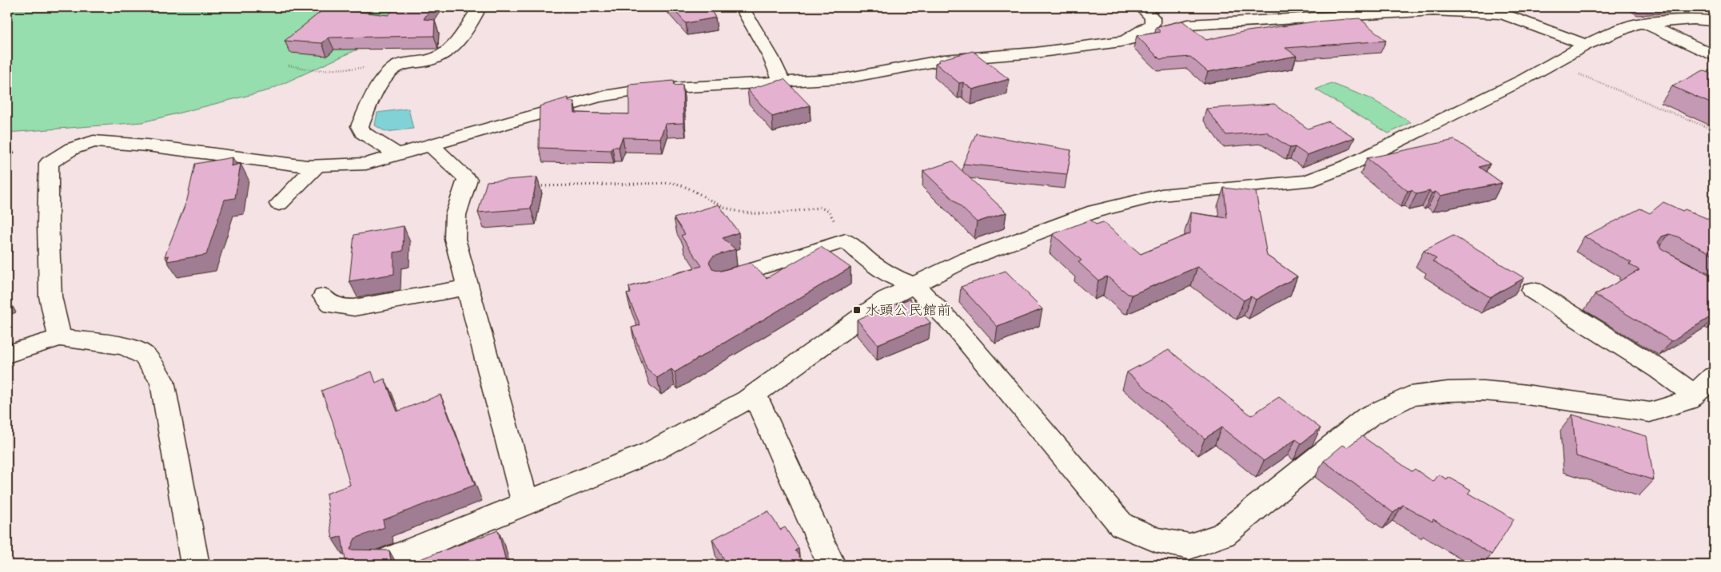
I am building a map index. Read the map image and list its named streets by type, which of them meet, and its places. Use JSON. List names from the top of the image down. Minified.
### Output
{"places":{"transit":["水頭公民館前"]}}
